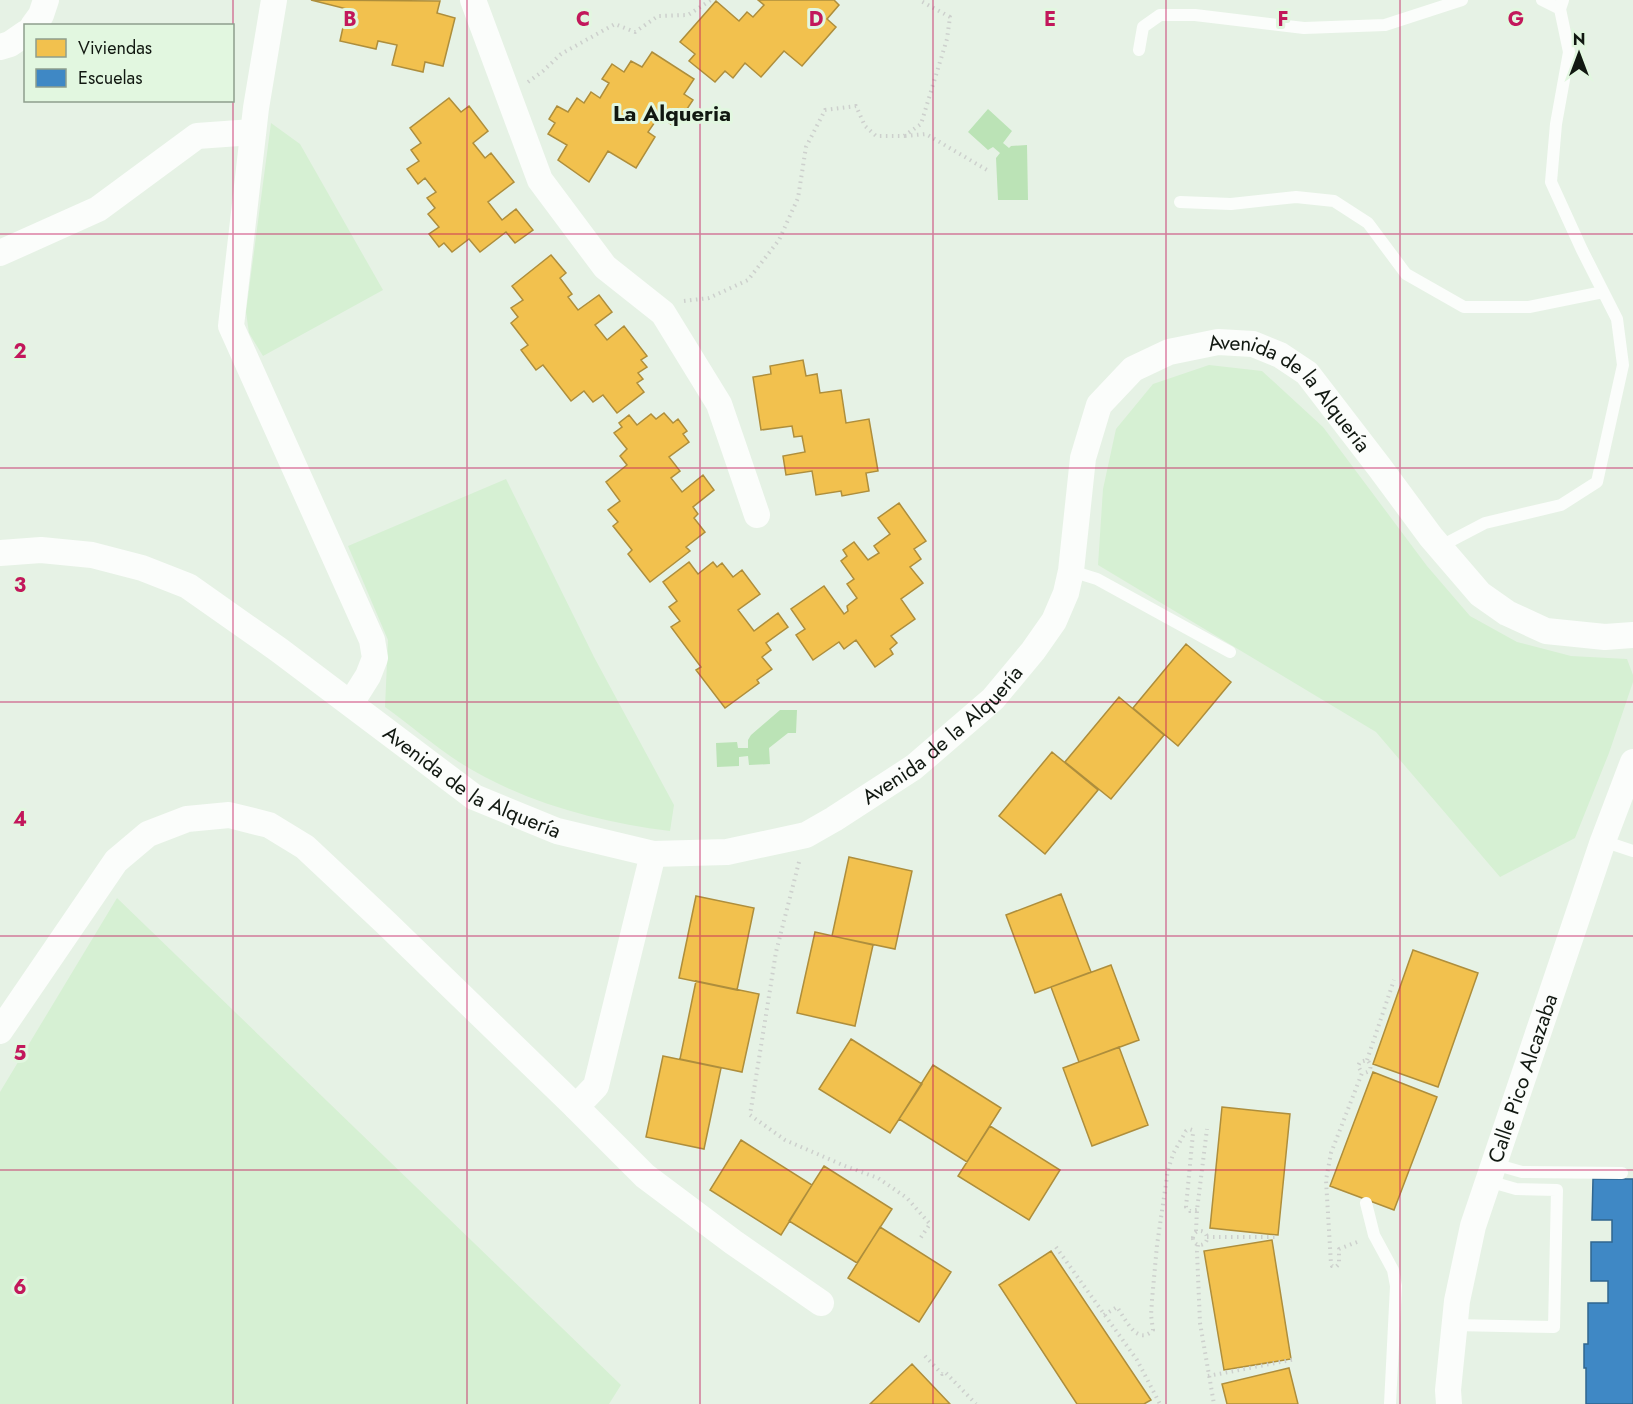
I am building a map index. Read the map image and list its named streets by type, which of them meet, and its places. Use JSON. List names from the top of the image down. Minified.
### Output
{"streets":{"street":["Avenida de la Alquería","Calle Pico Alcazaba"]},"districts":["La Alqueria"],"legend":["Viviendas","Escuelas"],"north":"top","grid":{"columns":["B","C","D","E","F","G"],"rows":["2","3","4","5","6"]}}
